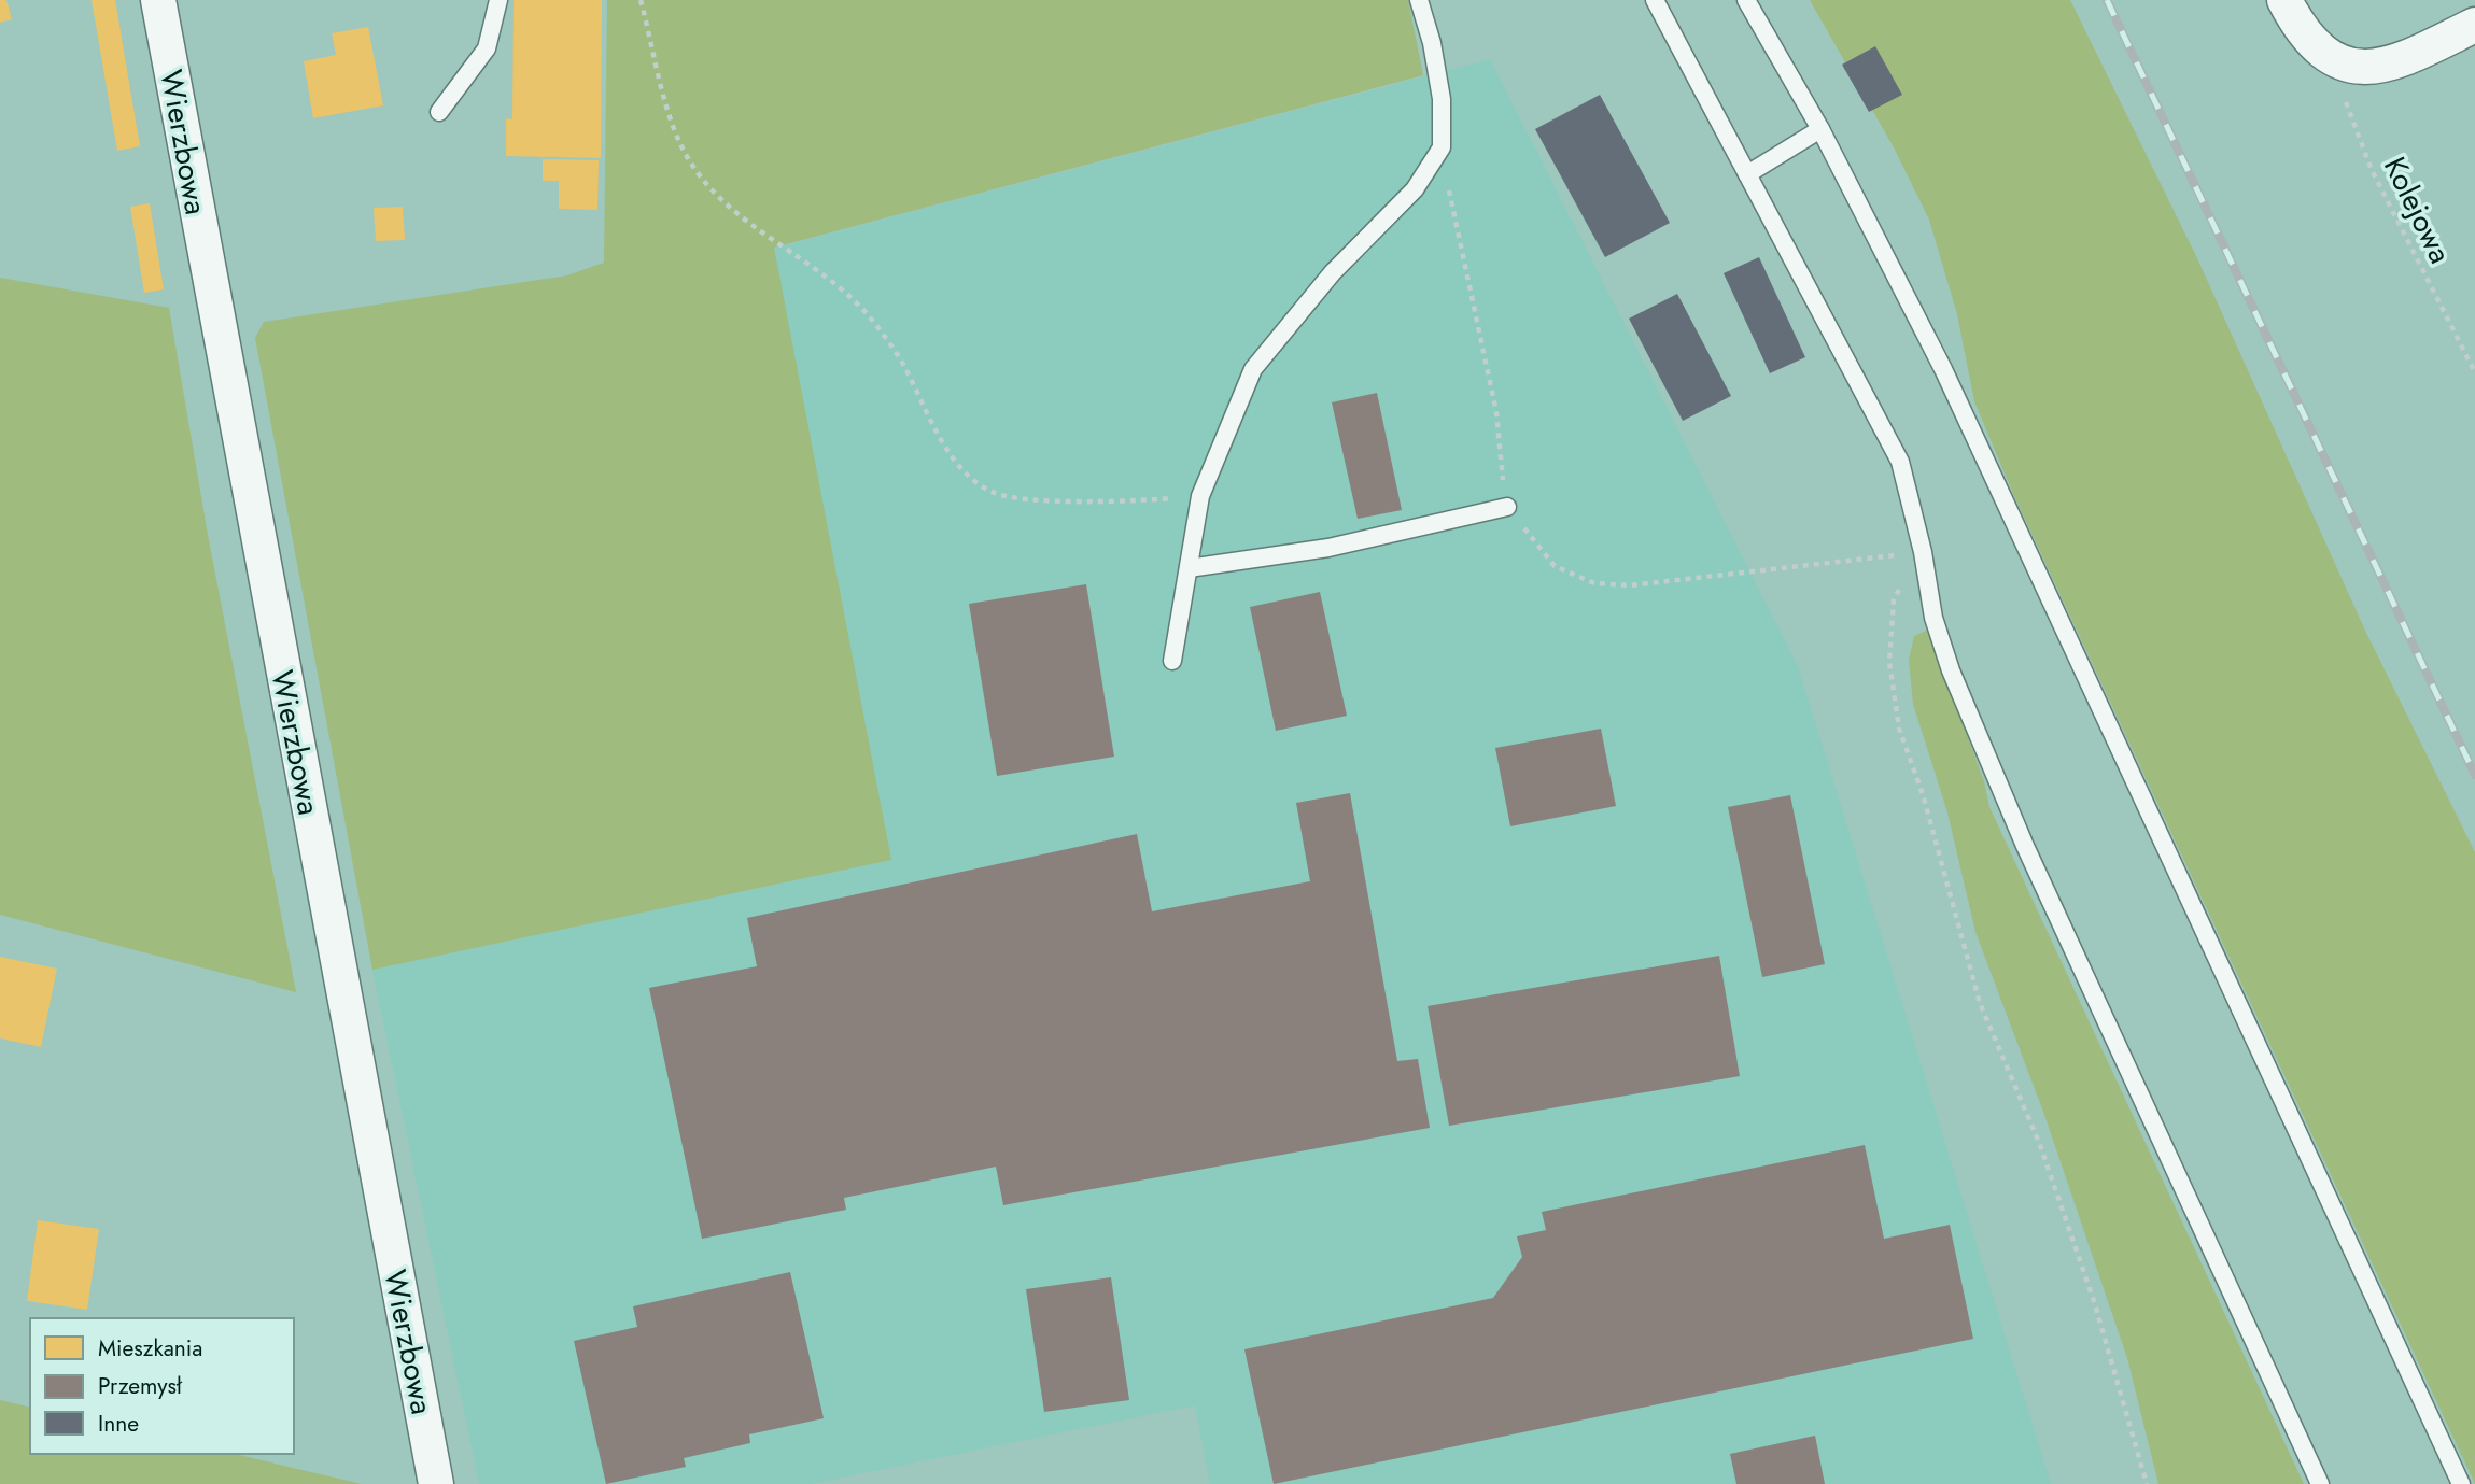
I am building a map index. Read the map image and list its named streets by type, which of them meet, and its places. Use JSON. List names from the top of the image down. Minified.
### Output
{"streets":{"street":["Wierzbowa"],"path":["Kolejowa"]},"legend":["Mieszkania","Przemysł","Inne"]}
